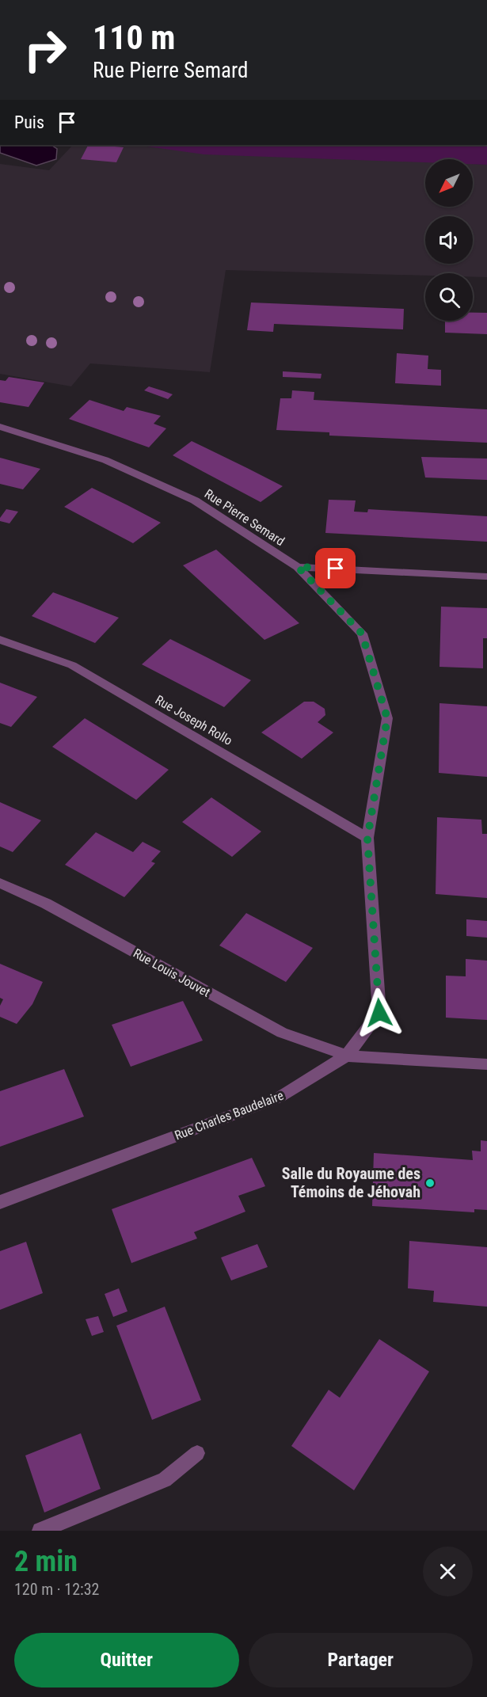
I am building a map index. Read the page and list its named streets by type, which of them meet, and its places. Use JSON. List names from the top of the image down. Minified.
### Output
{"streets":{"street":["Rue Pierre Semard","Rue Joseph Rollo","Rue Louis Jouvet","Rue Charles Baudelaire"]},"crossings":[["Rue Louis Jouvet","Rue Charles Baudelaire"]],"places":["Salle du Royaume des Témoins de Jéhovah"],"north":"bottom left","page":{"turn":["110 m","Rue Pierre Semard"],"then":"Puis","heading":["2 min","120 m · 12:32"],"buttons":["Quitter","Partager"]}}
